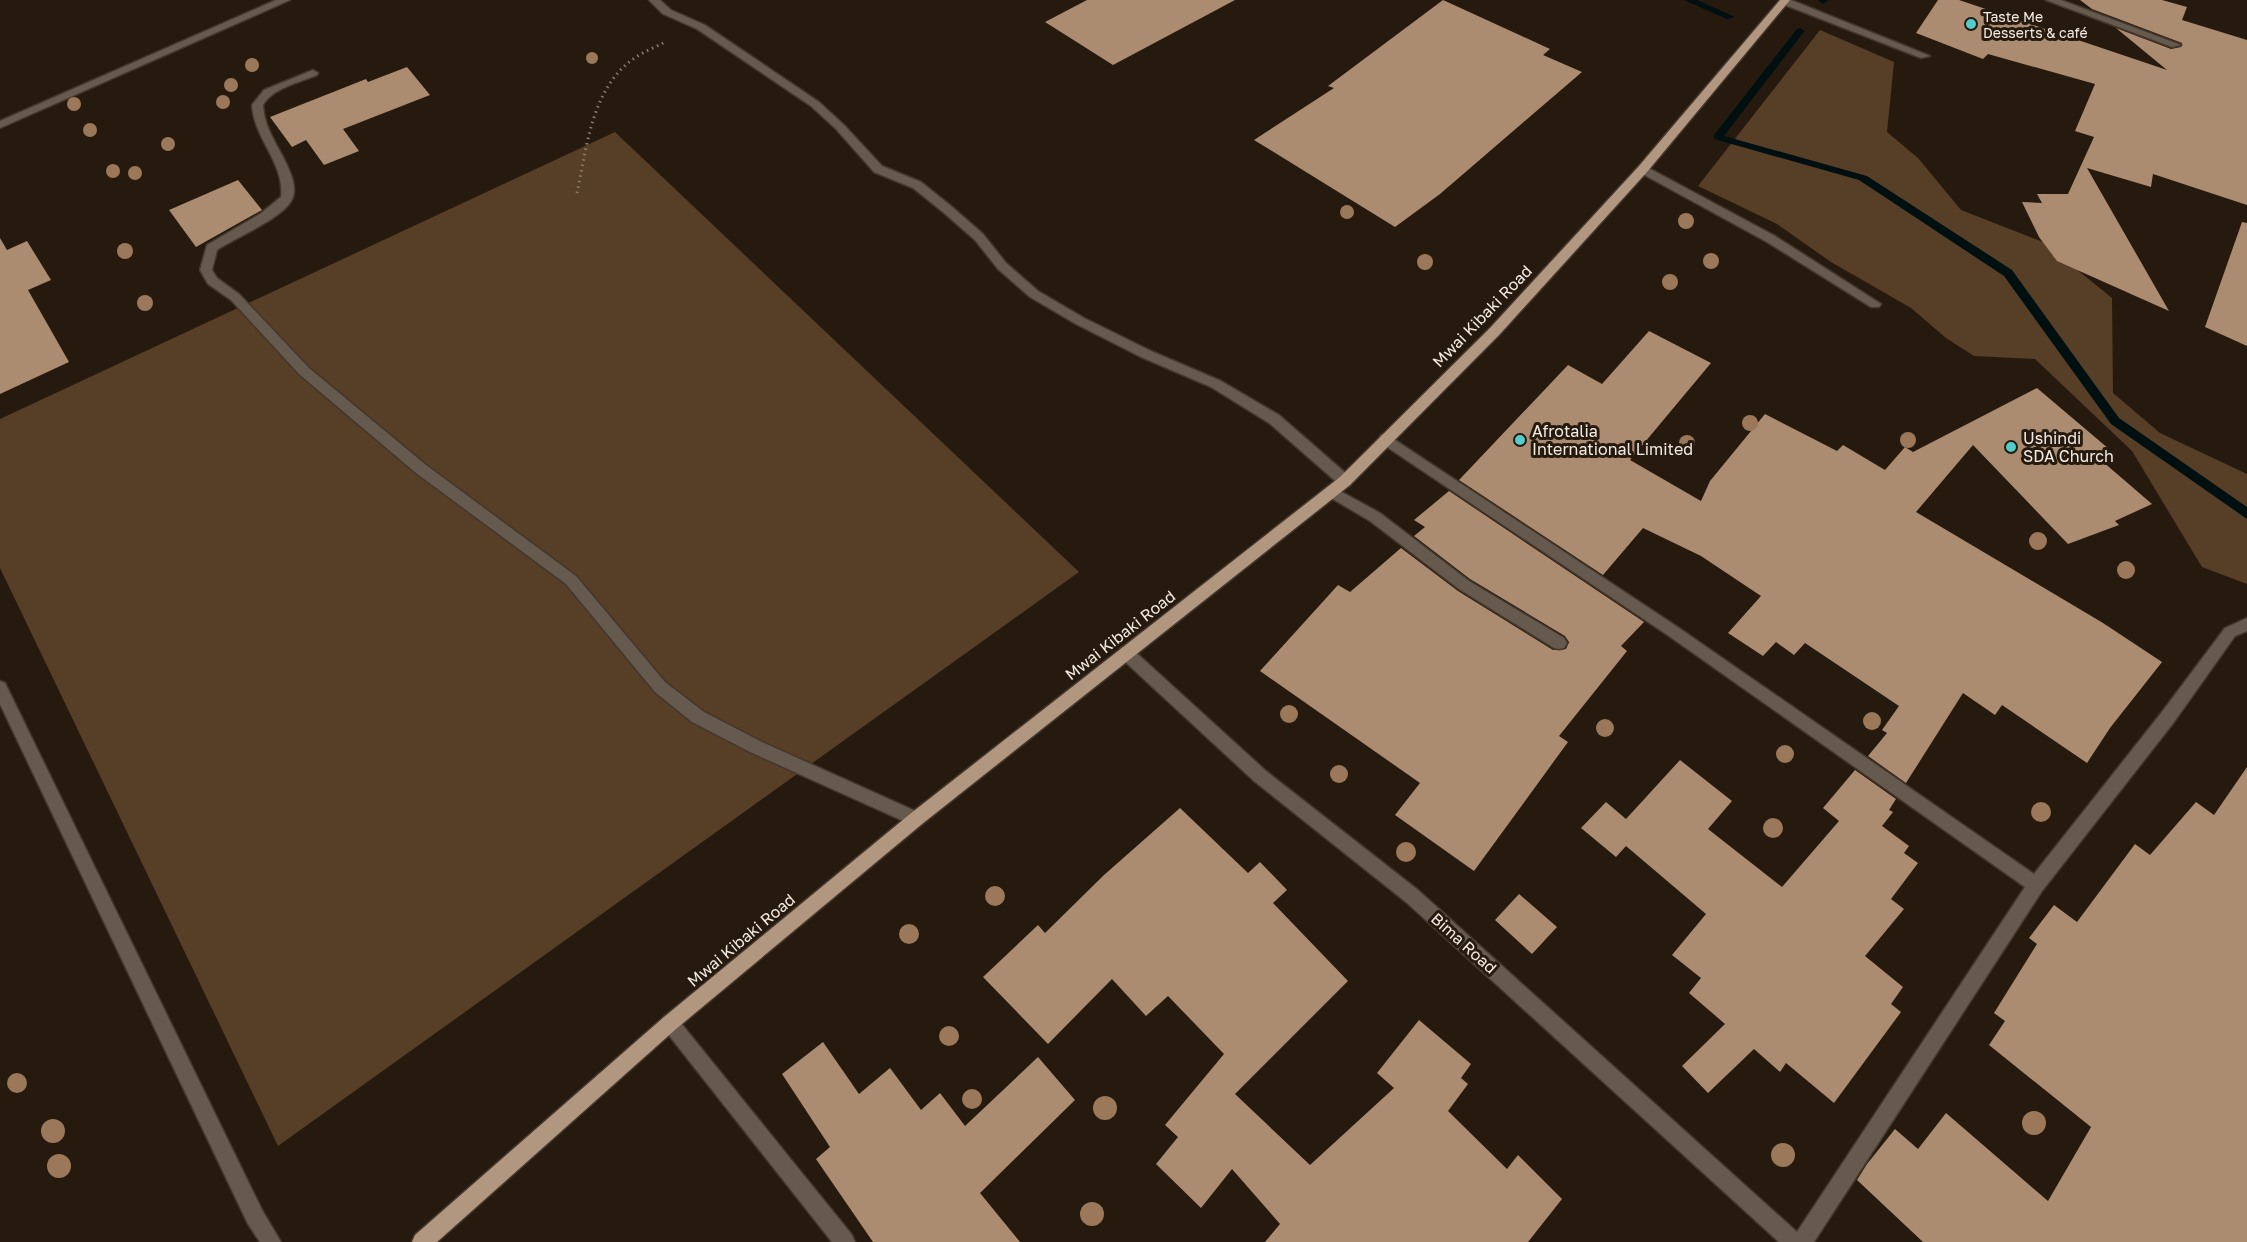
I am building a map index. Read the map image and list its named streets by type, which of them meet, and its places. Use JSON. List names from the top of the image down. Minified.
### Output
{"streets":{"main road":["Mwai Kibaki Road"],"street":["Bima Road"]},"crossings":[["Mwai Kibaki Road","Bima Road"]],"places":["Taste Me Desserts & café","Afrotalia International Limited","Ushindi SDA Church"]}
